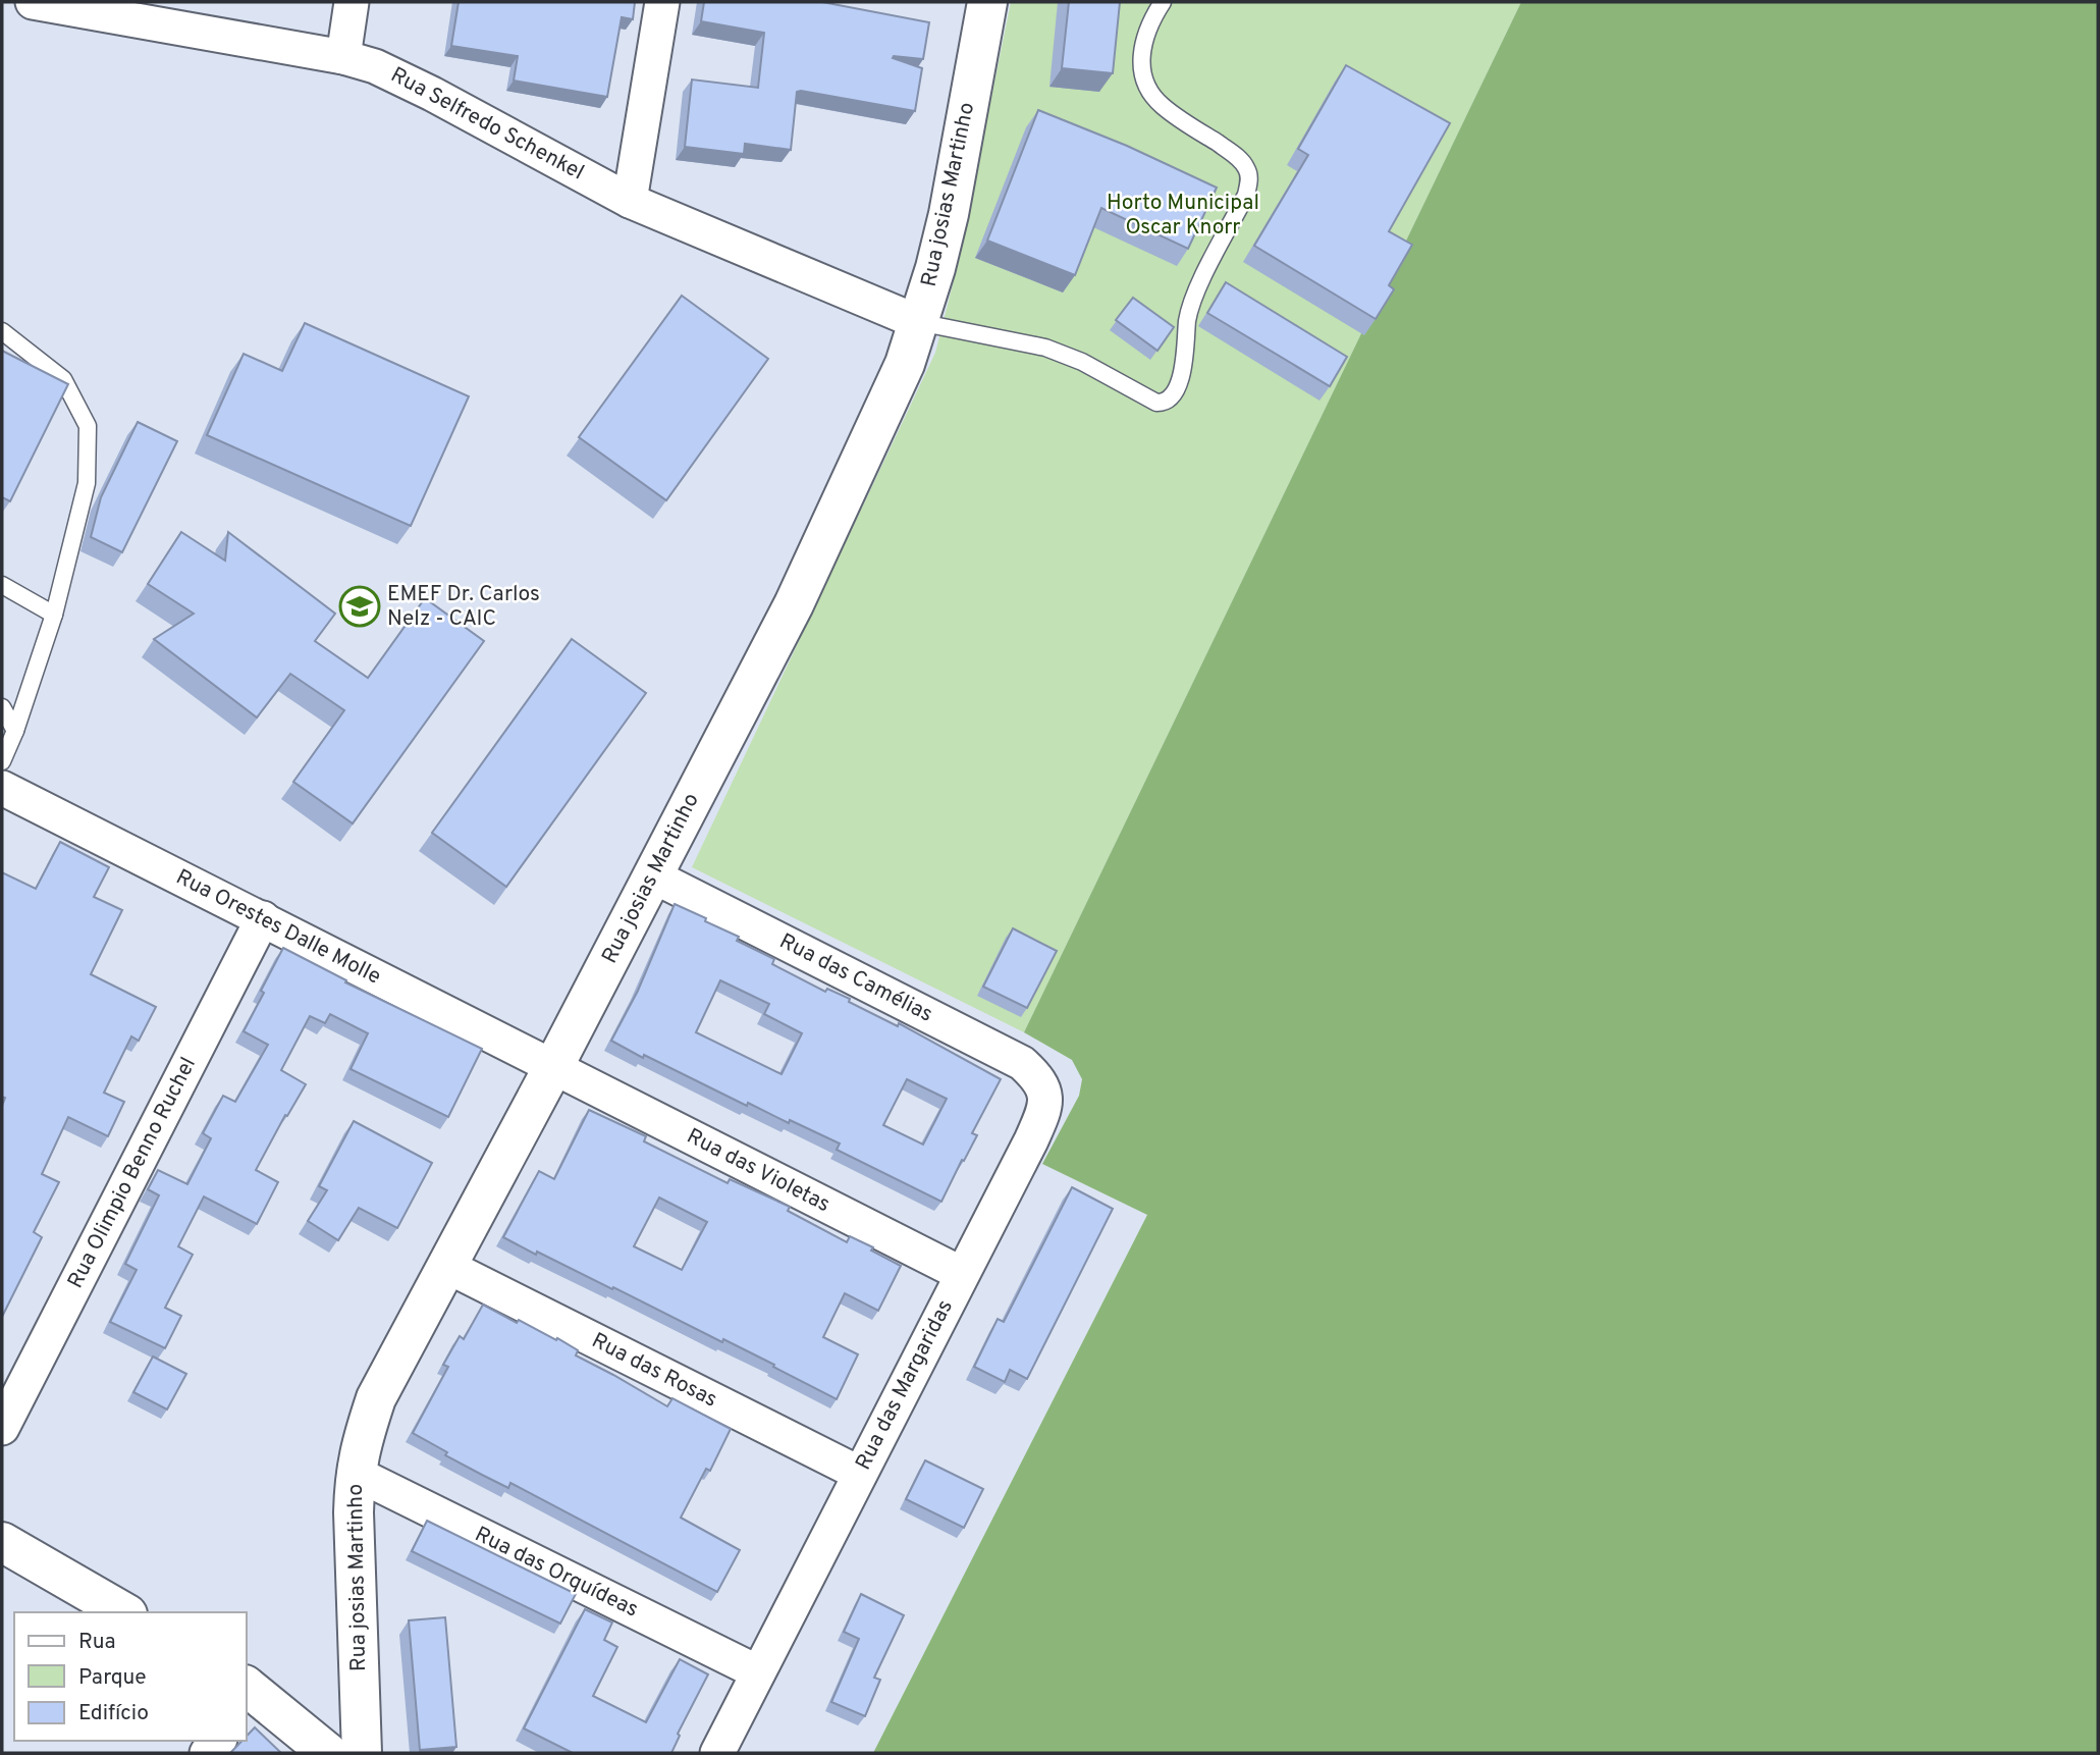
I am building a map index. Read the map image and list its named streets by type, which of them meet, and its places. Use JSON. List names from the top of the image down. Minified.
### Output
{"streets":{"street":["Rua Selfredo Schenkel","Rua josias Martinho","Rua Orestes Dalle Molle","Rua das Camélias","Rua das Violetas","Rua Olimpio Benno Ruchel","Rua das Rosas","Rua das Margaridas","Rua das Orquídeas"]},"crossings":[["Rua Selfredo Schenkel","Rua josias Martinho"],["Rua josias Martinho","Rua Orestes Dalle Molle"],["Rua josias Martinho","Rua das Camélias"],["Rua josias Martinho","Rua das Violetas"],["Rua josias Martinho","Rua das Rosas"],["Rua josias Martinho","Rua das Orquídeas"],["Rua Orestes Dalle Molle","Rua das Violetas"],["Rua Orestes Dalle Molle","Rua Olimpio Benno Ruchel"],["Rua das Camélias","Rua das Margaridas"],["Rua das Violetas","Rua das Margaridas"],["Rua das Rosas","Rua das Margaridas"],["Rua das Margaridas","Rua das Orquídeas"]],"parks":["Horto Municipal Oscar Knorr"],"places":{"school or university":["EMEF Dr. Carlos Nelz - CAIC"]},"legend":["Rua","Parque","Edifício"]}
